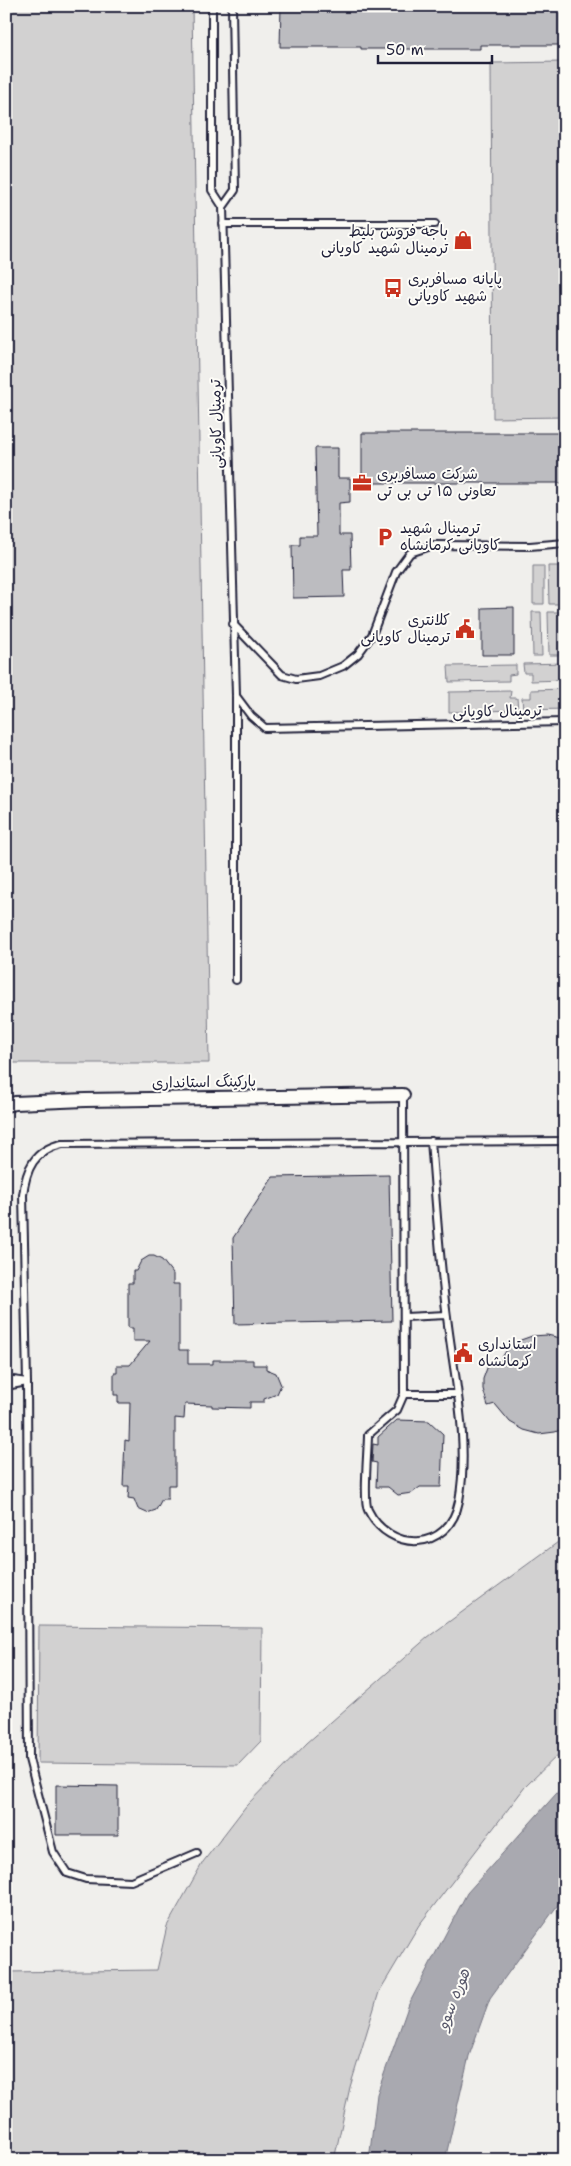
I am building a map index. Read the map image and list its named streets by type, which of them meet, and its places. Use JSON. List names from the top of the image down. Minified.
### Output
{"streets":{"street":["پارکینگ استانداری"],"lane":["ترمینال کاویانی"]},"water":["هوره سوو"],"places":{"shop":["باجه فروش بلیط ترمینال شهید کاویانی"],"bus stop":["پايانه مسافربری شهید کاویانی"],"office":["شرکت مسافربری تعاونی ۱۵ تی بی تی"],"parking":["ترمینال شهید کاویانی کرمانشاه"],"public building":["کلانتری ترمینال کاویانی","استانداری کرمانشاه"]},"scale_bar":"50 m"}
